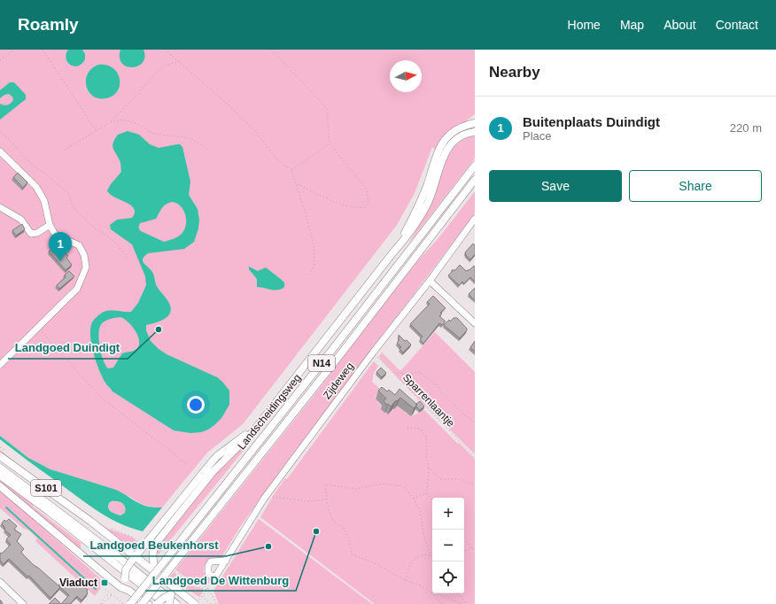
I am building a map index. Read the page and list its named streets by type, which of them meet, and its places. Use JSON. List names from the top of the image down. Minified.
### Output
{"streets":{"main road":["N14","Landscheidingsweg","S101"],"street":["Zijdeweg"],"path":["Sparrenlaantje"]},"crossings":[["N14","S101"],["Zijdeweg","Sparrenlaantje"]],"places":{"other":["Landgoed Duindigt","Landgoed De Wittenburg","Landgoed Beukenhorst"],"transit":["Viaduct"]},"north":"right","page":{"header":"Roamly","nav":["Home","Map","About","Contact"],"heading":"Nearby","list":[{"mark":"1","name":"Buitenplaats Duindigt","note":"Place","value":"220 m"}],"buttons":["Save","Share"],"pins":"1","map_buttons":["+","−"]}}
